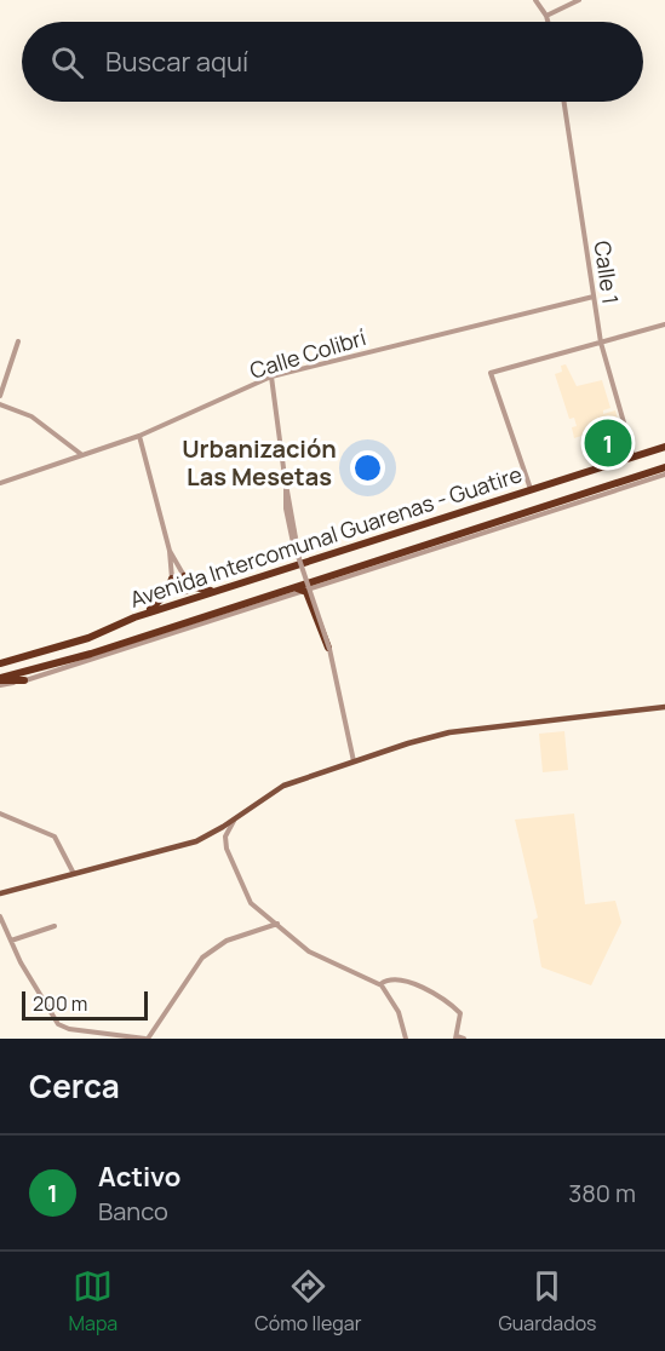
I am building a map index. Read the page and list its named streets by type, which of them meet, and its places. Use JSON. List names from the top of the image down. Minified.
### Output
{"streets":{"highway":["Avenida Intercomunal Guarenas - Guatire"],"street":["Calle 1","Calle Colibrí"]},"crossings":[["Calle 1","Calle Colibrí"],["Calle 1","Avenida Intercomunal Guarenas - Guatire"]],"districts":["Urbanización Las Mesetas"],"scale_bar":"200 m","page":{"search":"Buscar aquí","pins":"1","scale":"200 m","heading":"Cerca","list":[{"mark":"1","name":"Activo","note":"Banco","value":"380 m"}],"nav":["Mapa","Cómo llegar","Guardados"]}}
